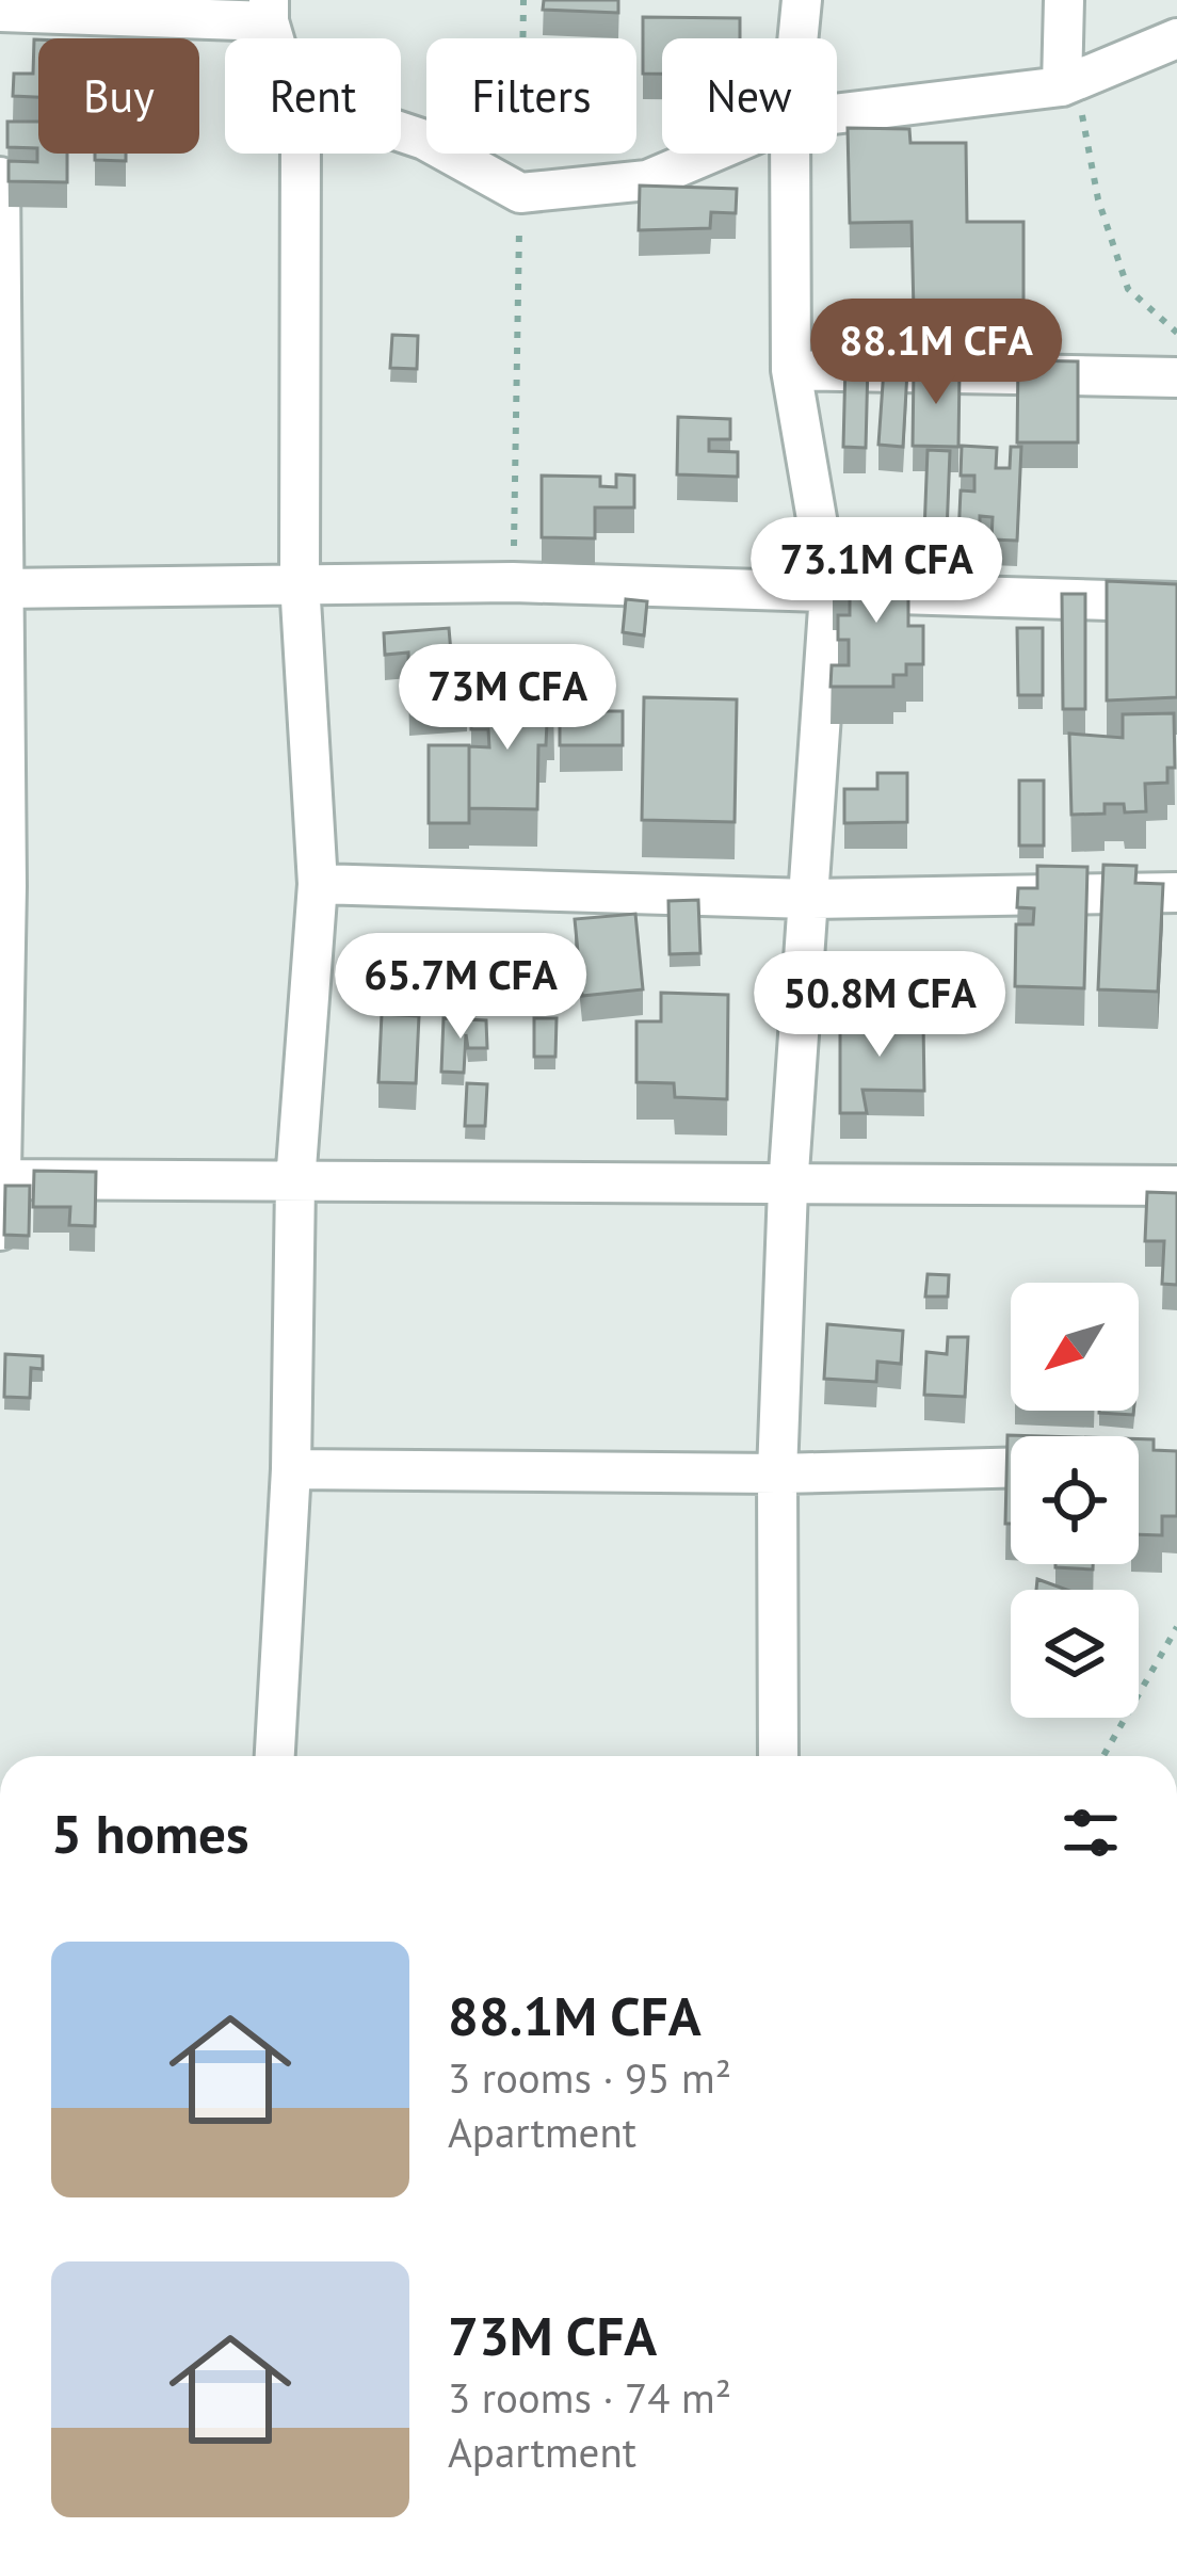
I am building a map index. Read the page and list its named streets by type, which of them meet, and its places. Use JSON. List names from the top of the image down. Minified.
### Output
{"north":"bottom left","page":{"chip":["Buy","Rent","Filters","New"],"price":["88.1M CFA","73.1M CFA","73M CFA","65.7M CFA","50.8M CFA"],"heading":"5 homes","list":[{"name":"88.1M CFA","note":"3 rooms · 95 m² · Apartment"},{"name":"73M CFA","note":"3 rooms · 74 m² · Apartment"}]}}
